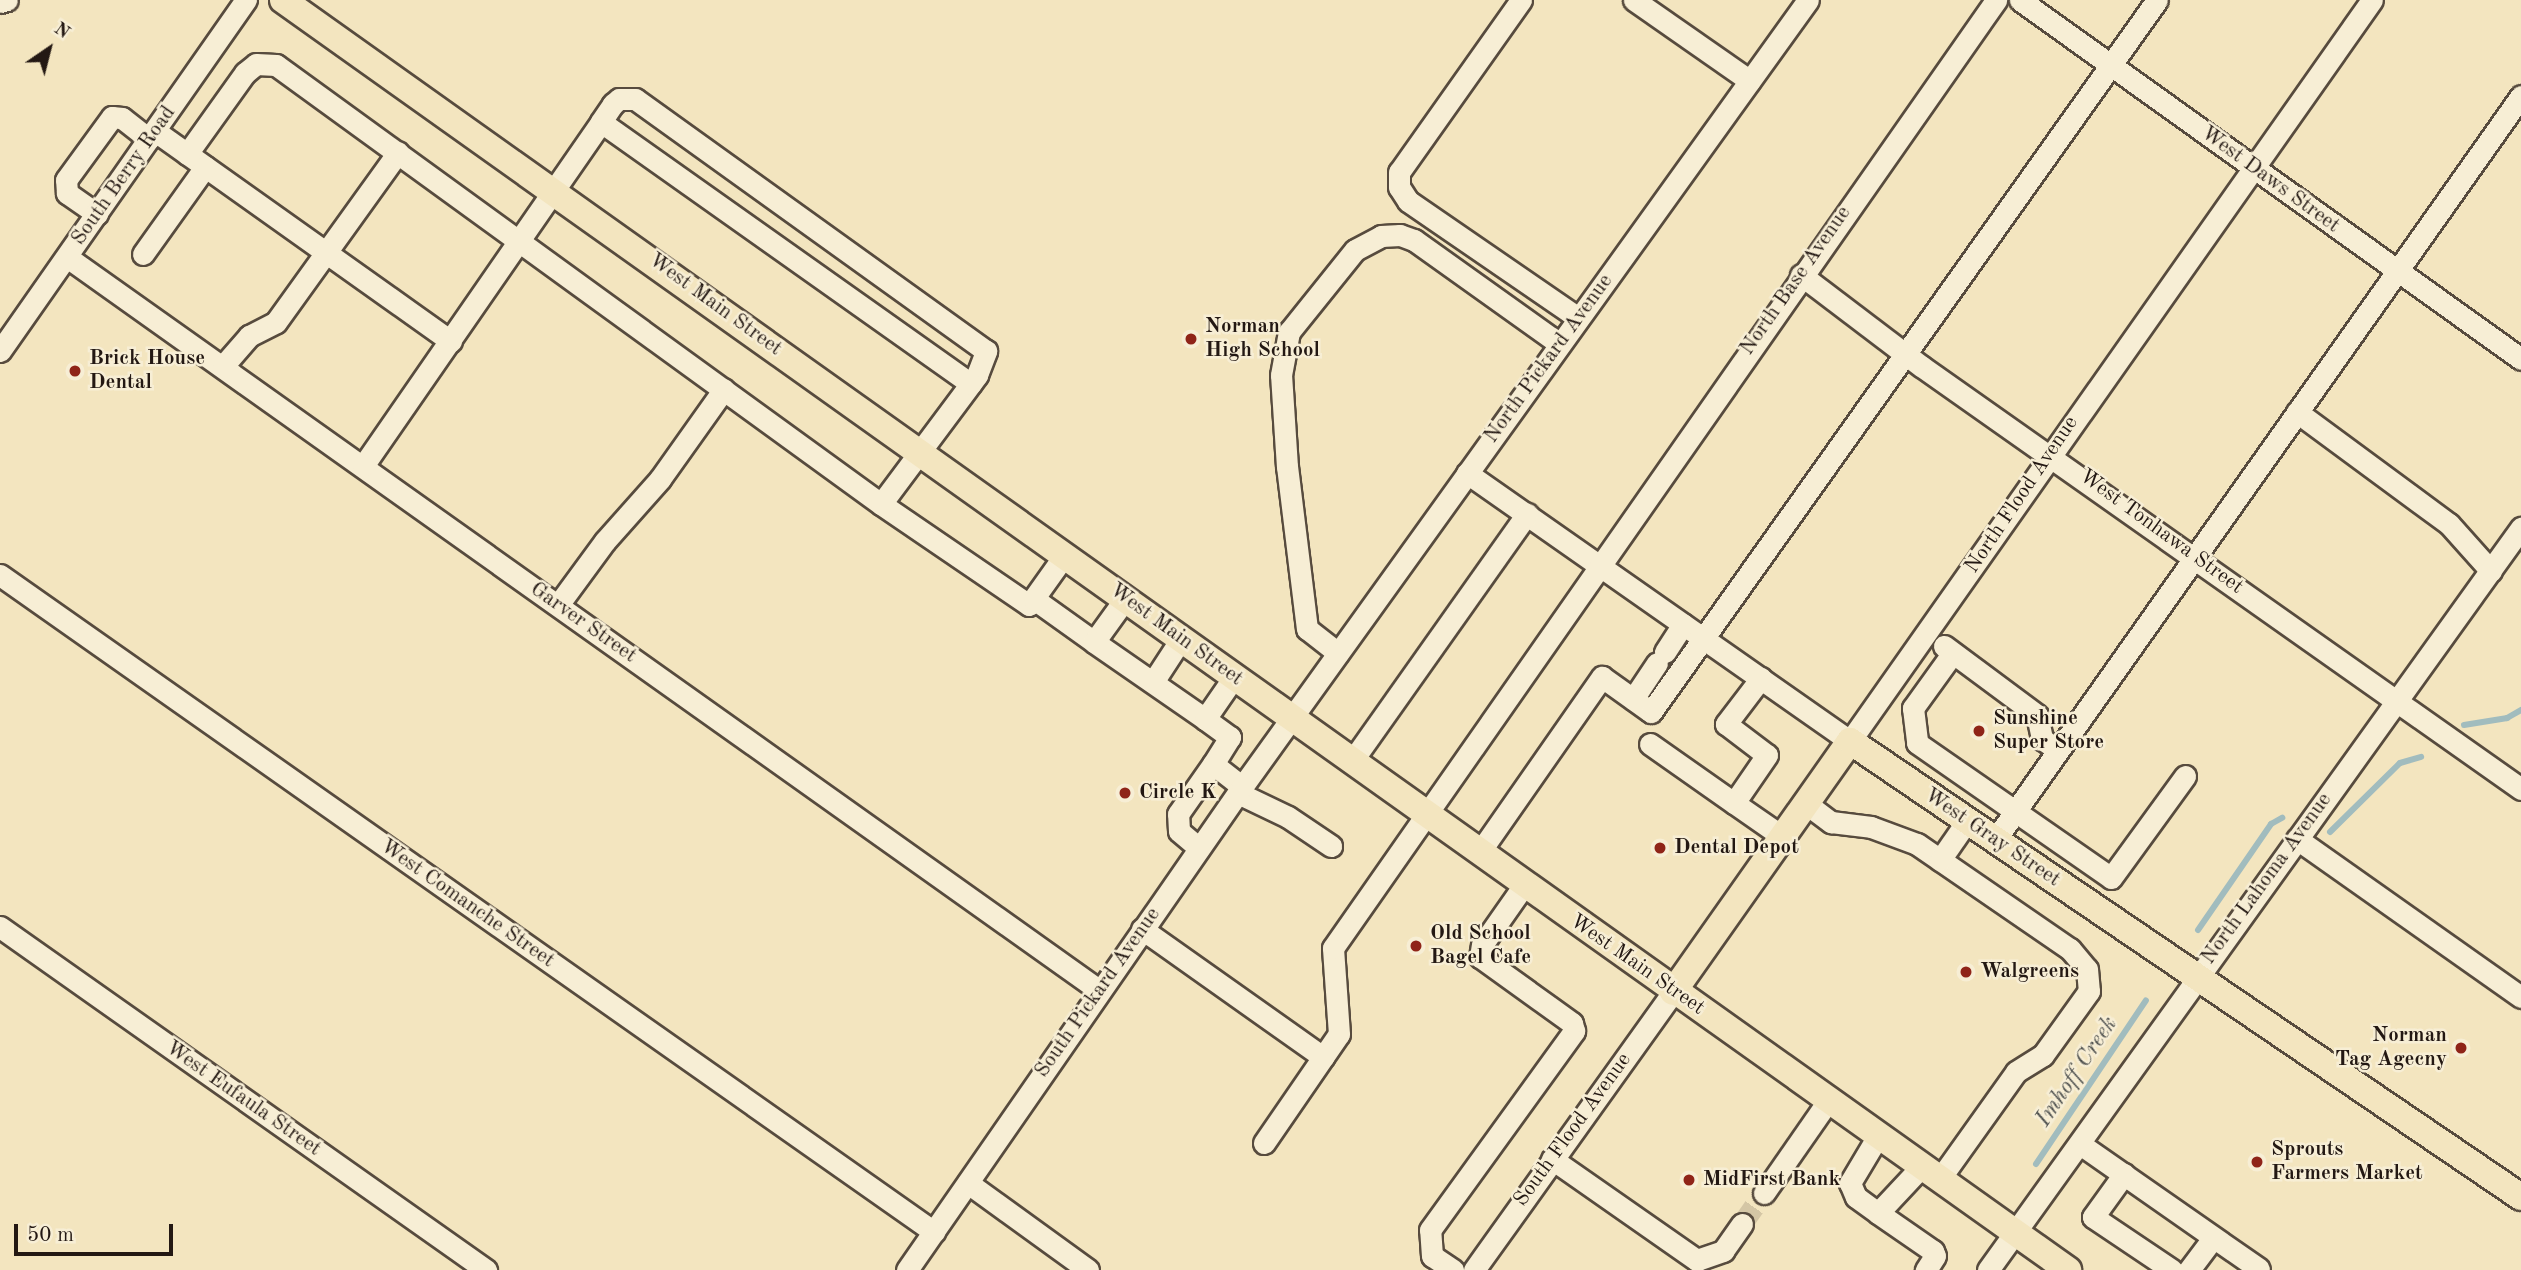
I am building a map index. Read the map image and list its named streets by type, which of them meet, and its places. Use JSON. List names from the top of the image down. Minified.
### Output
{"streets":{"main road":["West Main Street","North Flood Avenue","West Gray Street"],"street":["South Berry Road","West Daws Street","North Base Avenue","North Pickard Avenue","West Tonhawa Street","Garver Street","North Lahoma Avenue","West Comanche Street","South Pickard Avenue","West Eufaula Street","South Flood Avenue"]},"crossings":[["South Berry Road","Garver Street"],["West Daws Street","North Flood Avenue"],["North Base Avenue","West Main Street"],["North Base Avenue","West Tonhawa Street"],["North Base Avenue","West Gray Street"],["West Main Street","North Pickard Avenue"],["West Main Street","North Flood Avenue"],["West Main Street","North Lahoma Avenue"],["West Main Street","South Pickard Avenue"],["West Main Street","South Flood Avenue"],["North Pickard Avenue","West Gray Street"],["North Pickard Avenue","South Pickard Avenue"],["North Flood Avenue","West Tonhawa Street"],["North Flood Avenue","West Gray Street"],["North Flood Avenue","South Flood Avenue"],["West Tonhawa Street","North Lahoma Avenue"],["Garver Street","South Pickard Avenue"],["West Gray Street","North Lahoma Avenue"],["West Comanche Street","South Pickard Avenue"]],"water":["Imhoff Creek"],"places":["Norman High School","Brick House Dental","Sunshine Super Store","Circle K","Dental Depot","Old School Bagel Cafe","Walgreens","Norman Tag Agecny","Sprouts Farmers Market","MidFirst Bank"],"scale_bar":"50 m","north":"top right"}
